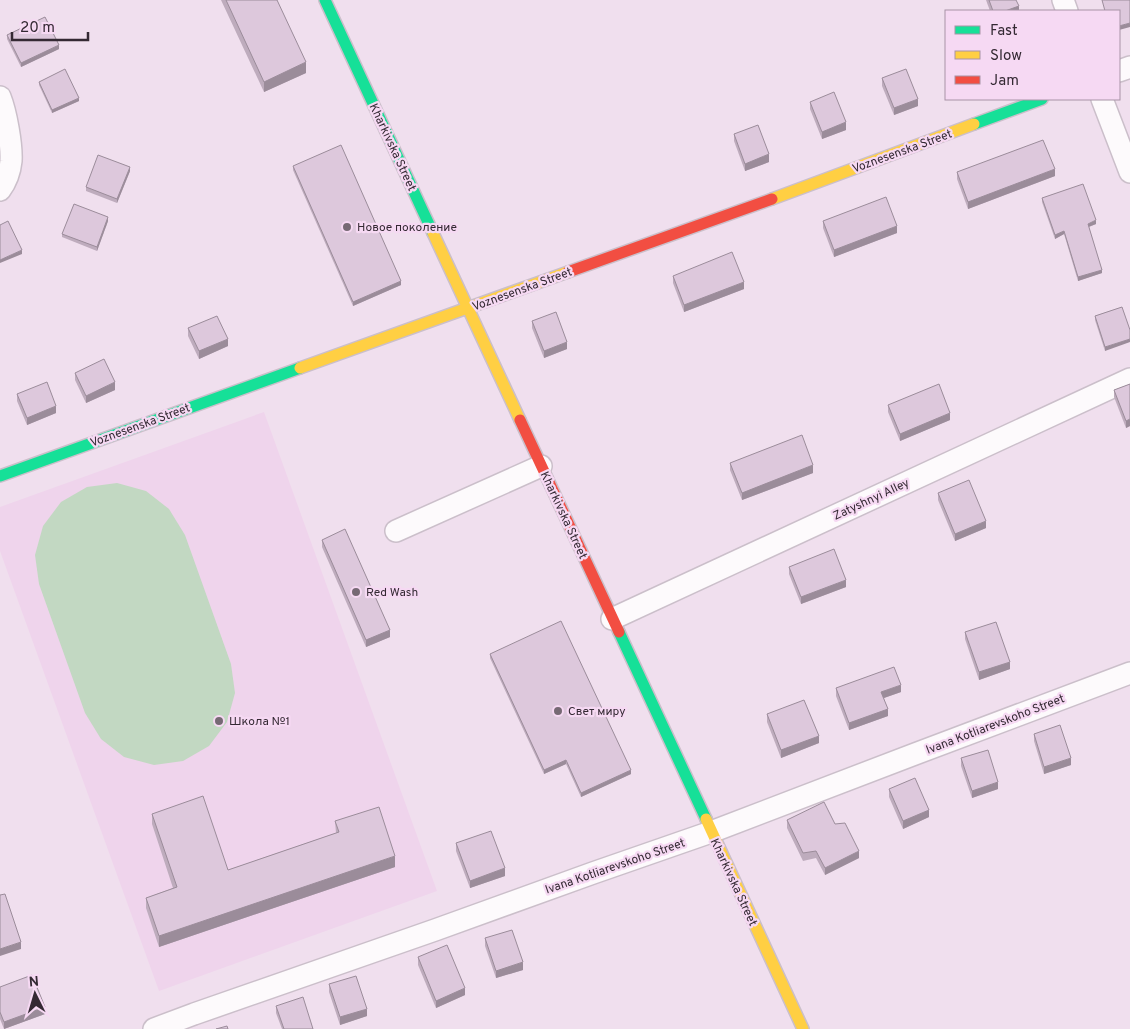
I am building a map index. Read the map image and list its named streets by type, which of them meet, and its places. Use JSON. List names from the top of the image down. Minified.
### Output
{"streets":{"street":["Kharkivska Street","Voznesenska Street","Zatyshnyi Alley","Ivana Kotliarevskoho Street"]},"crossings":[["Kharkivska Street","Voznesenska Street"],["Kharkivska Street","Zatyshnyi Alley"],["Kharkivska Street","Ivana Kotliarevskoho Street"]],"places":["Новое поколение","Red Wash","Свет миру","Школа №1"],"legend":["Fast","Slow","Jam"],"scale_bar":"20 m","north":"top"}
